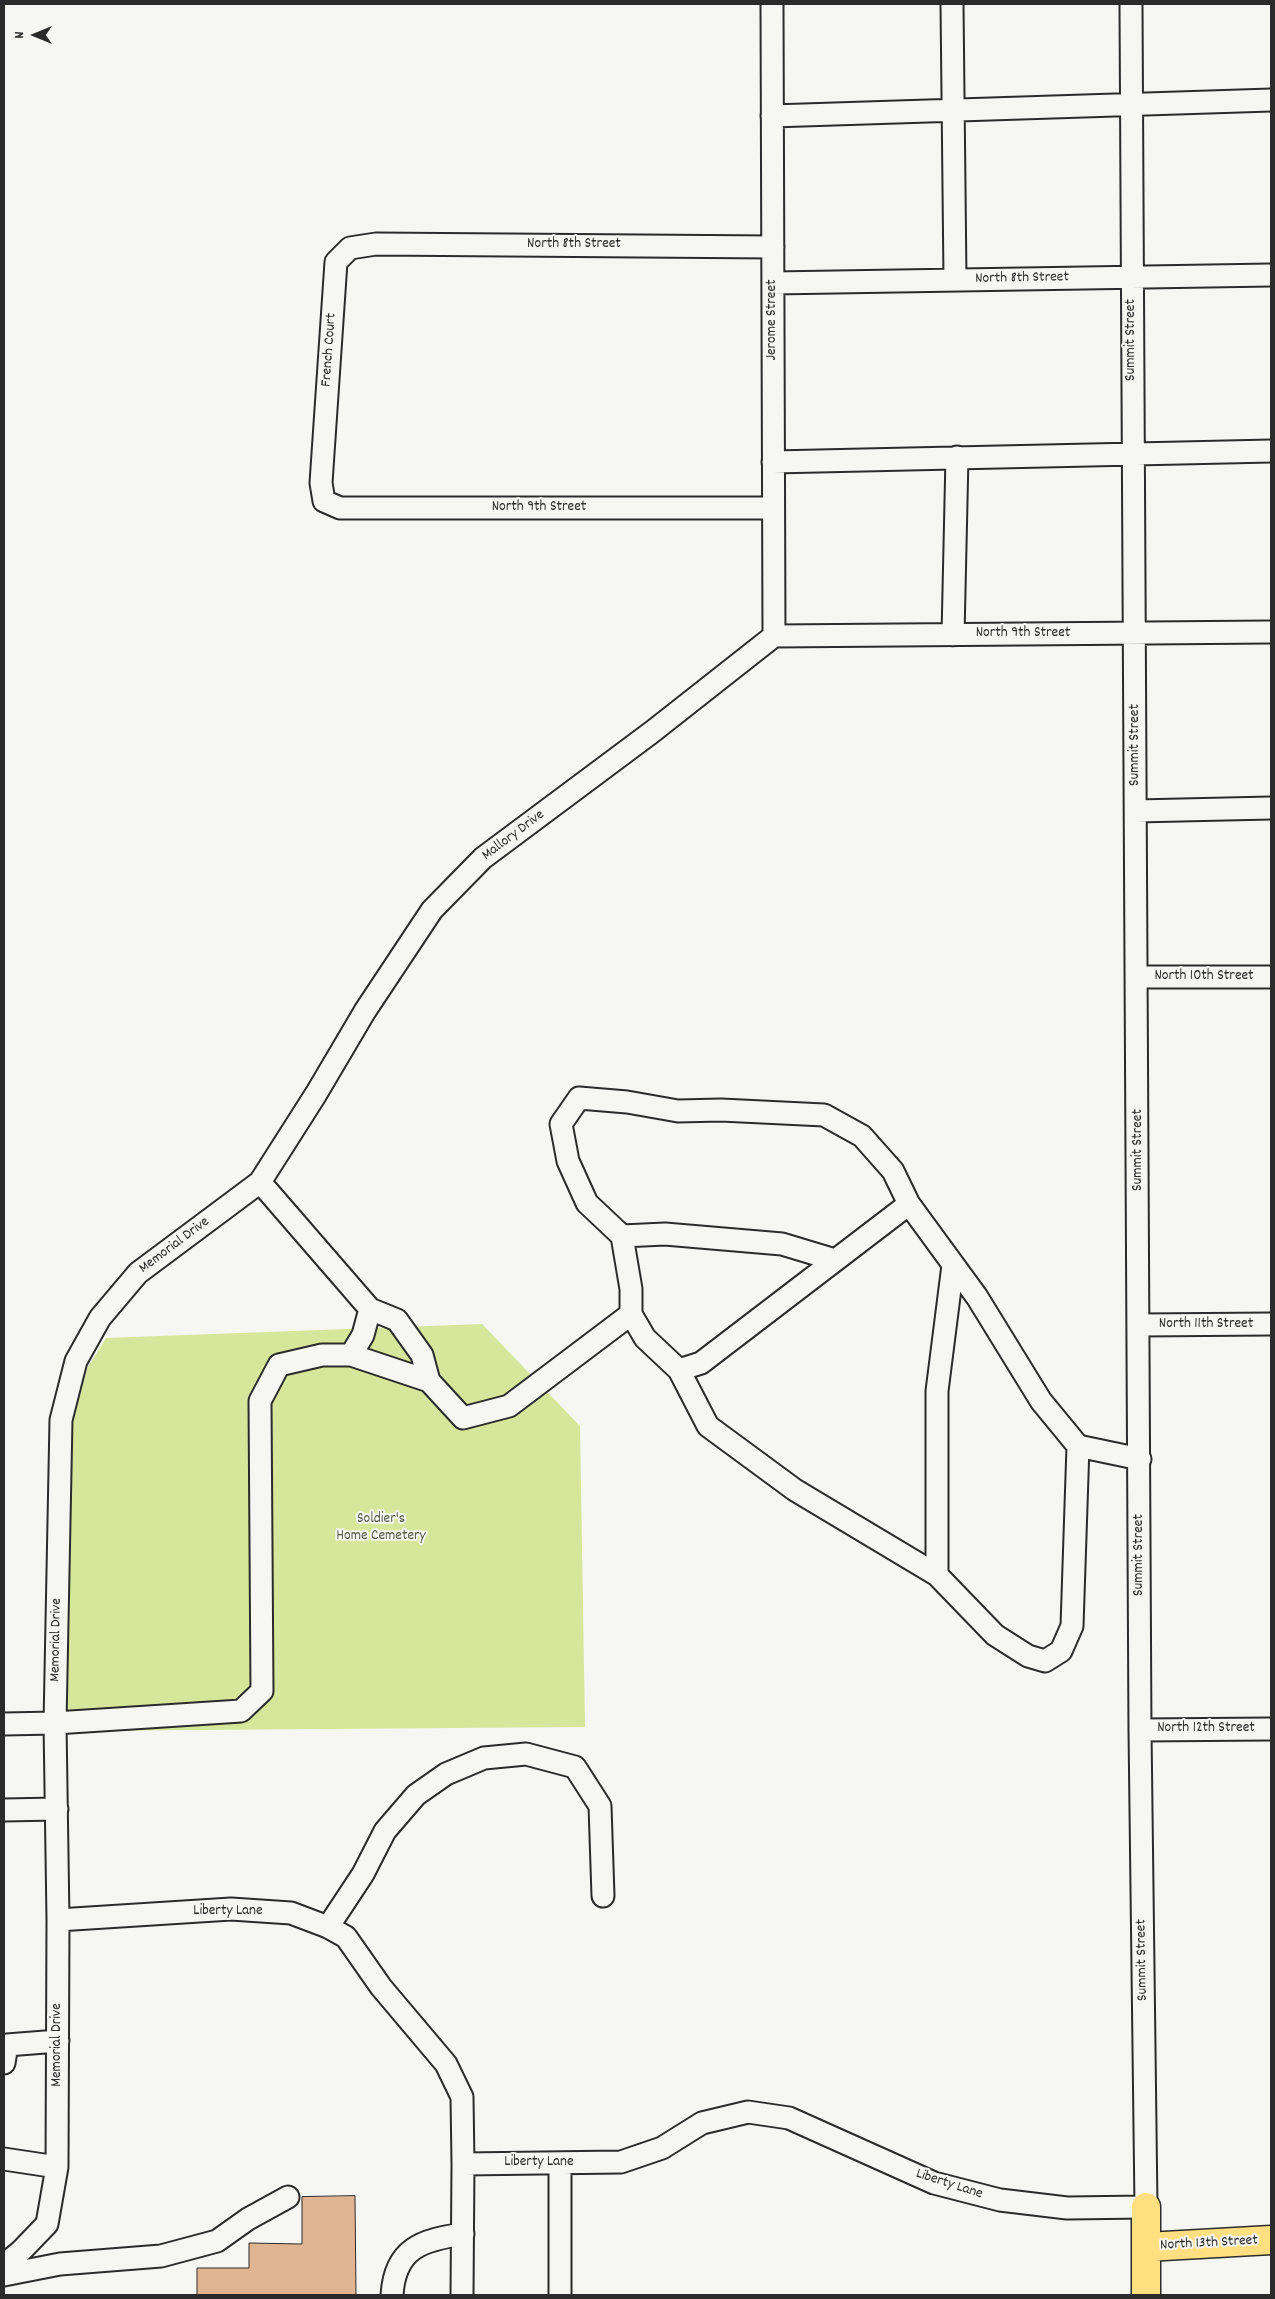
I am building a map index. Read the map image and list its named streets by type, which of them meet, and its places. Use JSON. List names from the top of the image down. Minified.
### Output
{"streets":{"main road":["Summit Street","North 13th Street"],"street":["North 8th Street","Jerome Street","French Court","North 9th Street","Mallory Drive","North 10th Street","Memorial Drive","North 11th Street","North 12th Street","Liberty Lane"]},"crossings":[["North 8th Street","Jerome Street"],["North 8th Street","Summit Street"],["North 8th Street","French Court"],["Jerome Street","North 9th Street"],["Jerome Street","Mallory Drive"],["Summit Street","North 9th Street"],["Summit Street","North 10th Street"],["Summit Street","North 11th Street"],["Summit Street","North 12th Street"],["Summit Street","Liberty Lane"],["Summit Street","North 13th Street"],["French Court","North 9th Street"],["North 9th Street","Mallory Drive"],["Mallory Drive","Memorial Drive"],["Memorial Drive","Liberty Lane"]],"parks":["Soldier's Home Cemetery"],"north":"left"}
